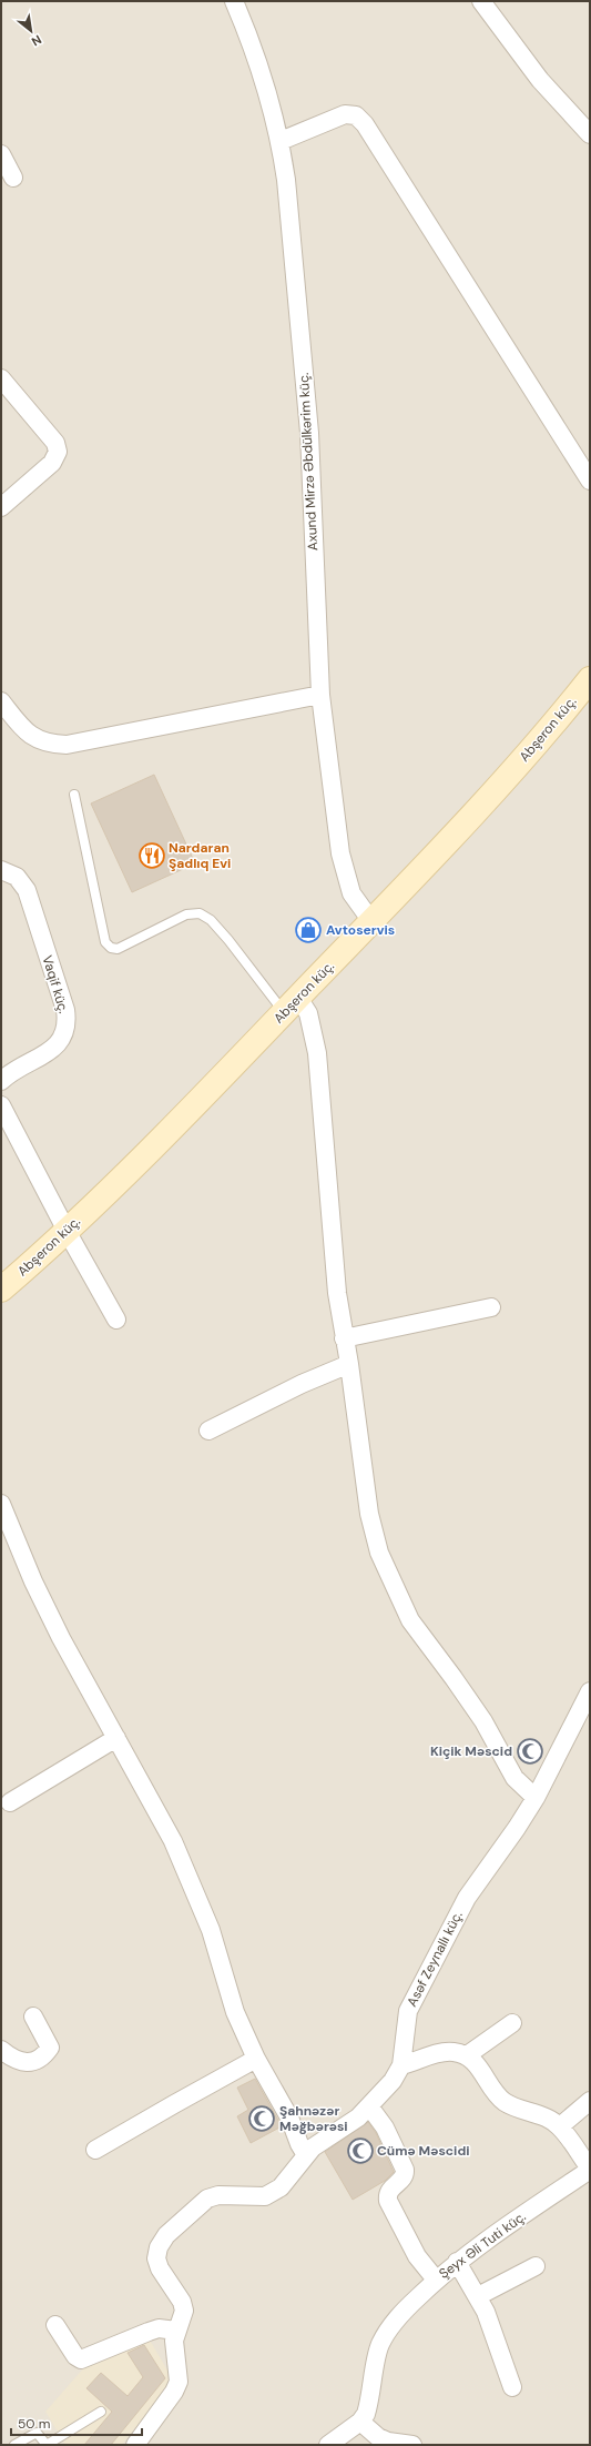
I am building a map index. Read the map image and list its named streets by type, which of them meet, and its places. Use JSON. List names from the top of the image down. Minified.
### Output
{"streets":{"main road":["Abşeron küç."],"street":["Axund Mirzə Əbdülkərim küç.","Vaqif küç.","Asəf Zeynallı küç.","Şeyx Əli Tuti küç."]},"crossings":[["Axund Mirzə Əbdülkərim küç.","Abşeron küç."]],"places":{"restaurant":["Nardaran Şadlıq Evi"],"shop":["Avtoservis"],"mosque":["Kiçik Məscid","Şahnəzər Məğbərəsi","Cümə Məscidi"]},"scale_bar":"50 m","north":"bottom right"}
